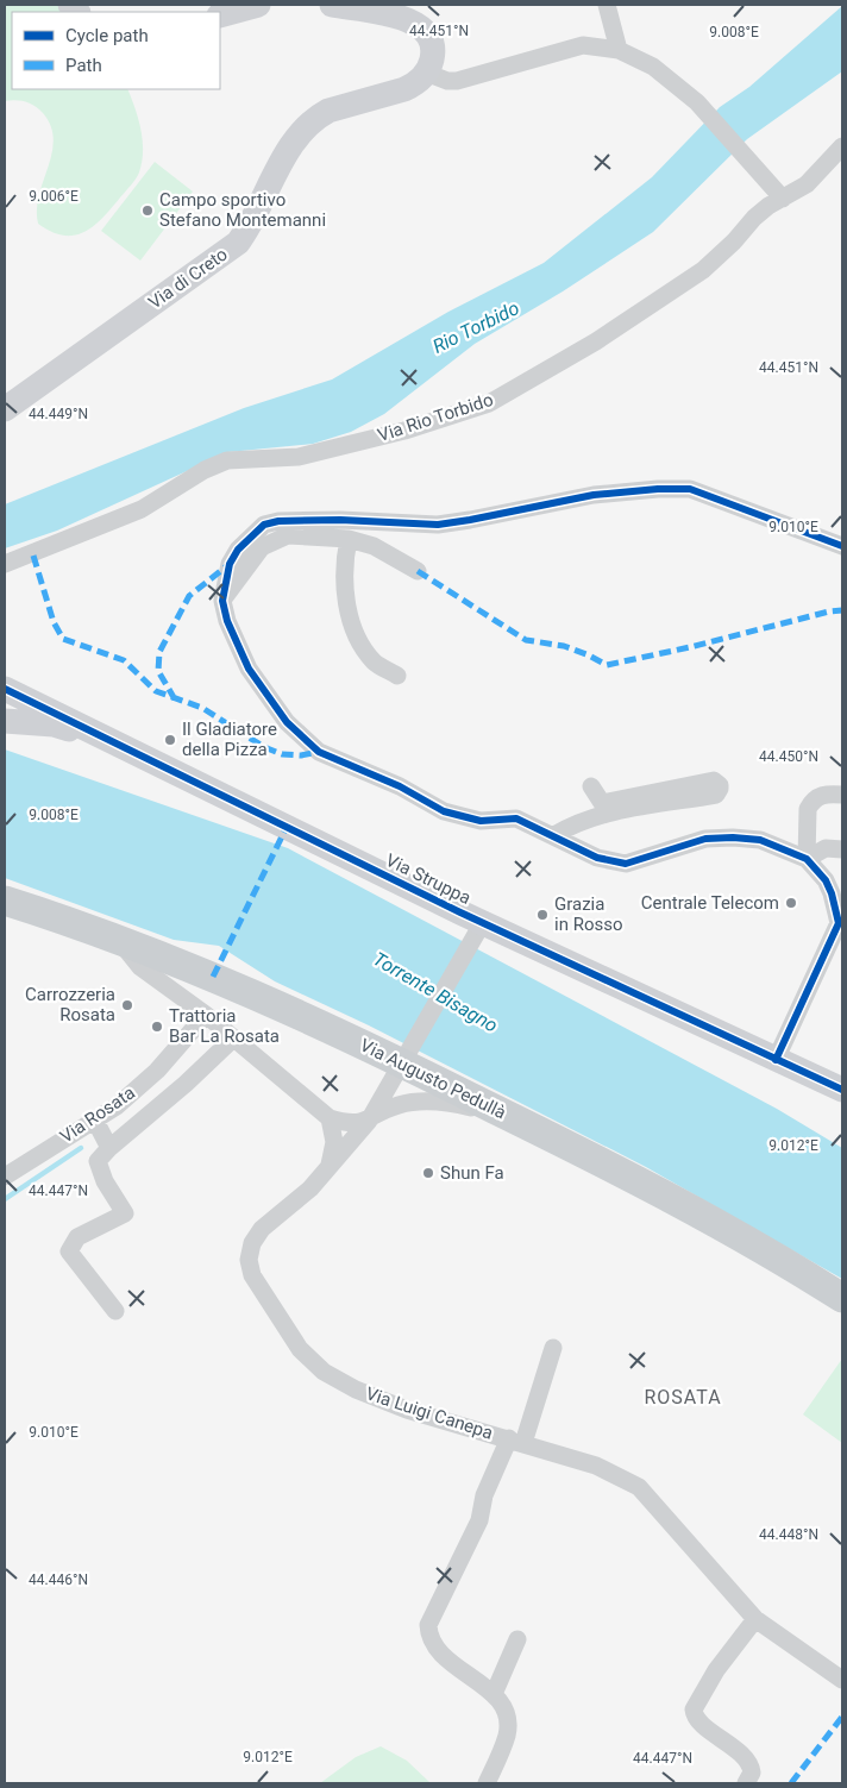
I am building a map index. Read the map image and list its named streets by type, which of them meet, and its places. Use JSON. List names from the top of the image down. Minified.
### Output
{"streets":{"main road":["Via Augusto Pedullà"],"street":["Via di Creto","Via Rio Torbido","Via Struppa","Via Rosata","Via Luigi Canepa"]},"crossings":[["Via Struppa","Via Luigi Canepa"],["Via Augusto Pedullà","Via Luigi Canepa"]],"districts":["ROSATA"],"water":["Rio Torbido","Torrente Bisagno"],"places":["Campo sportivo Stefano Montemanni","Il Gladiatore della Pizza","Centrale Telecom","Grazia in Rosso","Carrozzeria Rosata","Trattoria Bar La Rosata","Shun Fa"],"legend":["Cycle path","Path"],"coordinates":["44.451°N","9.008°E","9.006°E","44.449°N","9.010°E","44.450°N","9.012°E","44.447°N","44.448°N","44.446°N"]}
